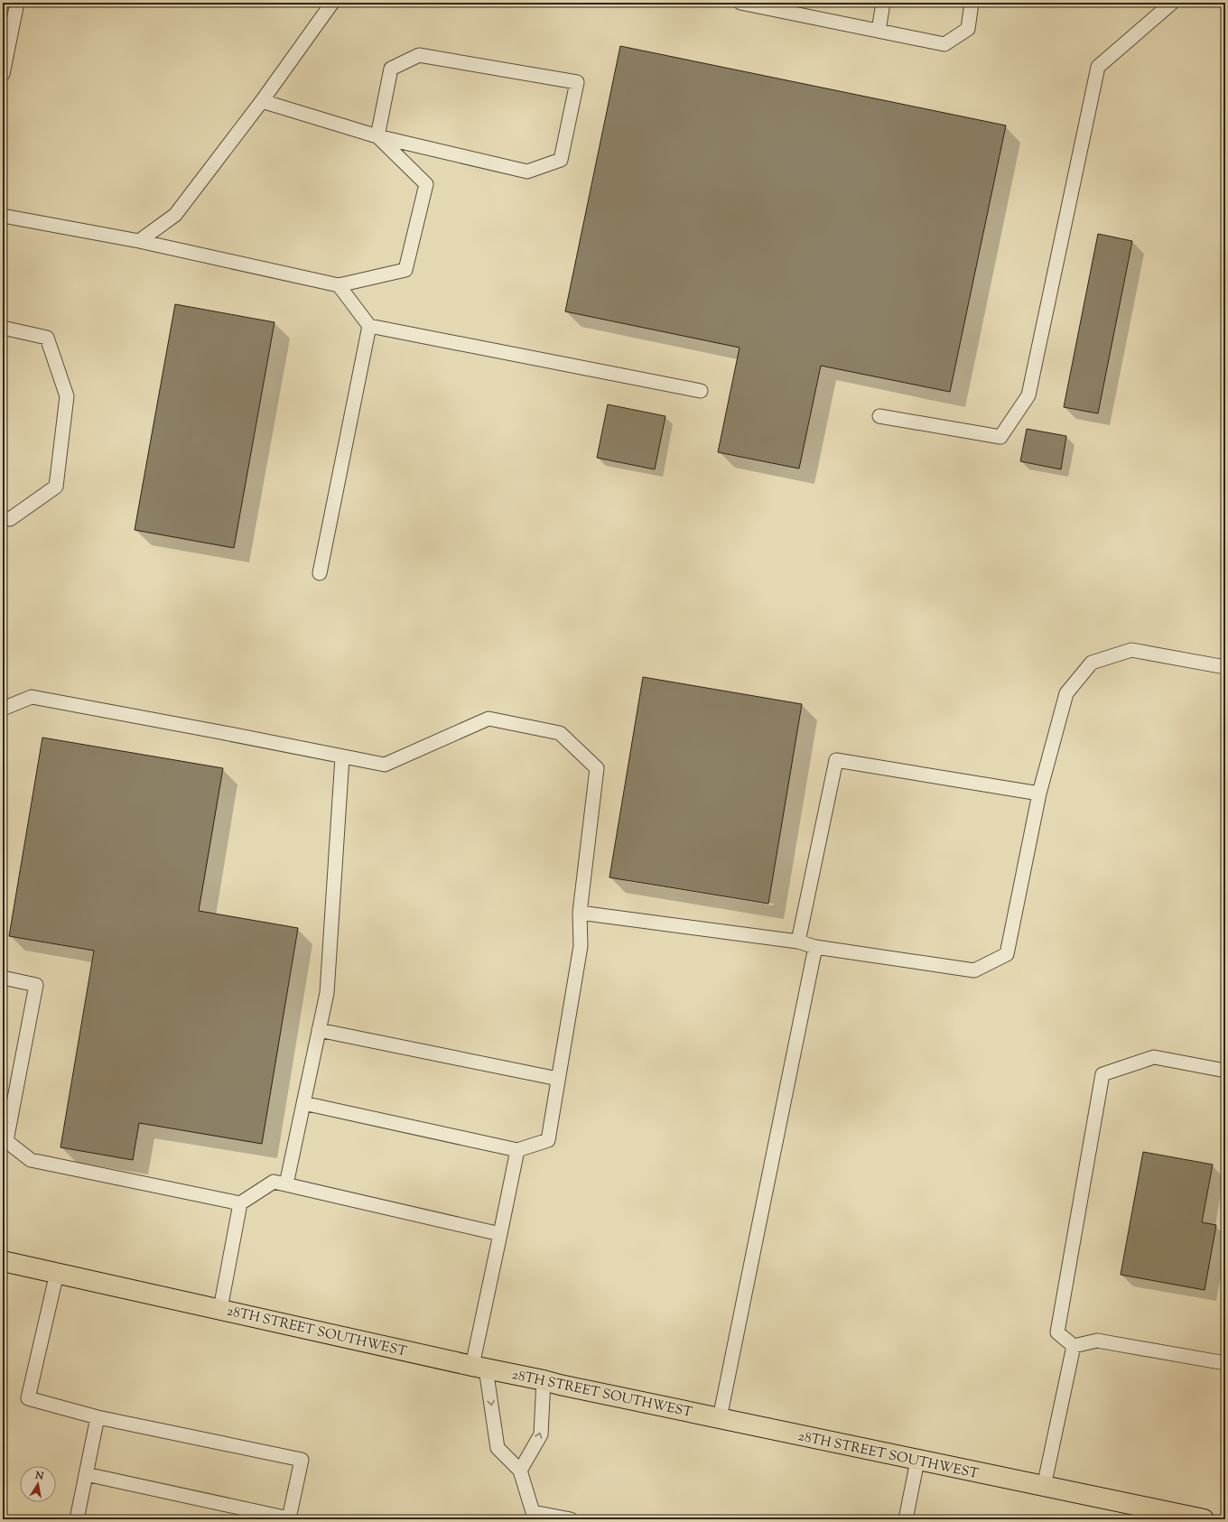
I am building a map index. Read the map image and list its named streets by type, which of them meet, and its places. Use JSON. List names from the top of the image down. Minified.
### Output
{"streets":{"main road":["28TH STREET SOUTHWEST"]},"north":"top"}
